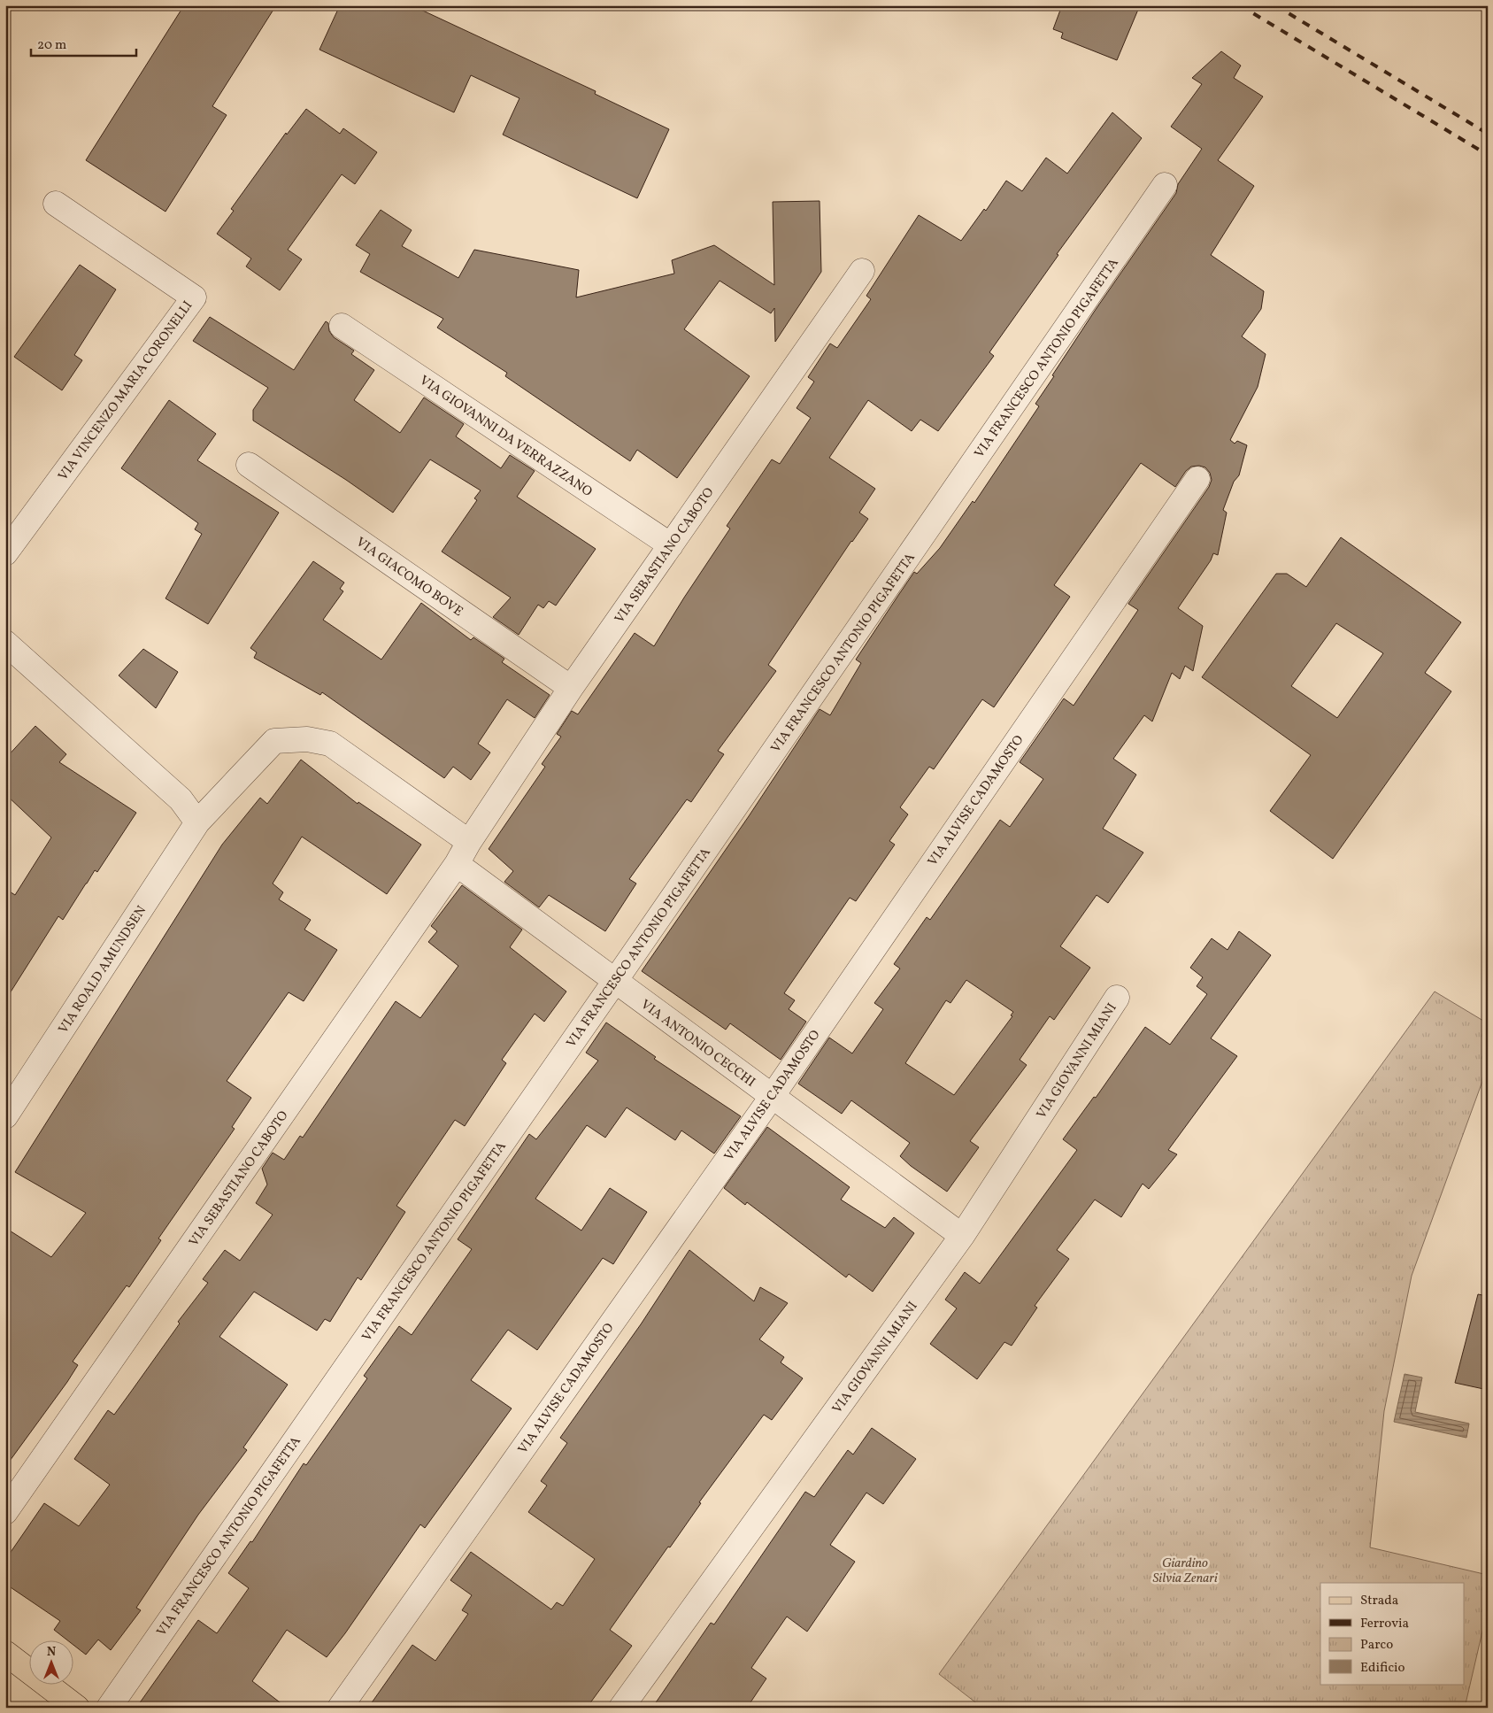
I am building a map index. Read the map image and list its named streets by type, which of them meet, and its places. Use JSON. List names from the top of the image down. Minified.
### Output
{"streets":{"street":["VIA FRANCESCO ANTONIO PIGAFETTA","VIA VINCENZO MARIA CORONELLI","VIA GIOVANNI DA VERRAZZANO","VIA SEBASTIANO CABOTO","VIA GIACOMO BOVE","VIA ALVISE CADAMOSTO","VIA ROALD AMUNDSEN","VIA ANTONIO CECCHI","VIA GIOVANNI MIANI"]},"crossings":[["VIA FRANCESCO ANTONIO PIGAFETTA","VIA ANTONIO CECCHI"],["VIA GIOVANNI DA VERRAZZANO","VIA SEBASTIANO CABOTO"],["VIA SEBASTIANO CABOTO","VIA GIACOMO BOVE"],["VIA SEBASTIANO CABOTO","VIA ROALD AMUNDSEN"],["VIA SEBASTIANO CABOTO","VIA ANTONIO CECCHI"],["VIA ALVISE CADAMOSTO","VIA ANTONIO CECCHI"],["VIA ANTONIO CECCHI","VIA GIOVANNI MIANI"]],"parks":["Giardino Silvia Zenari"],"legend":["Strada","Ferrovia","Parco","Edificio"],"scale_bar":"20 m","north":"top"}
